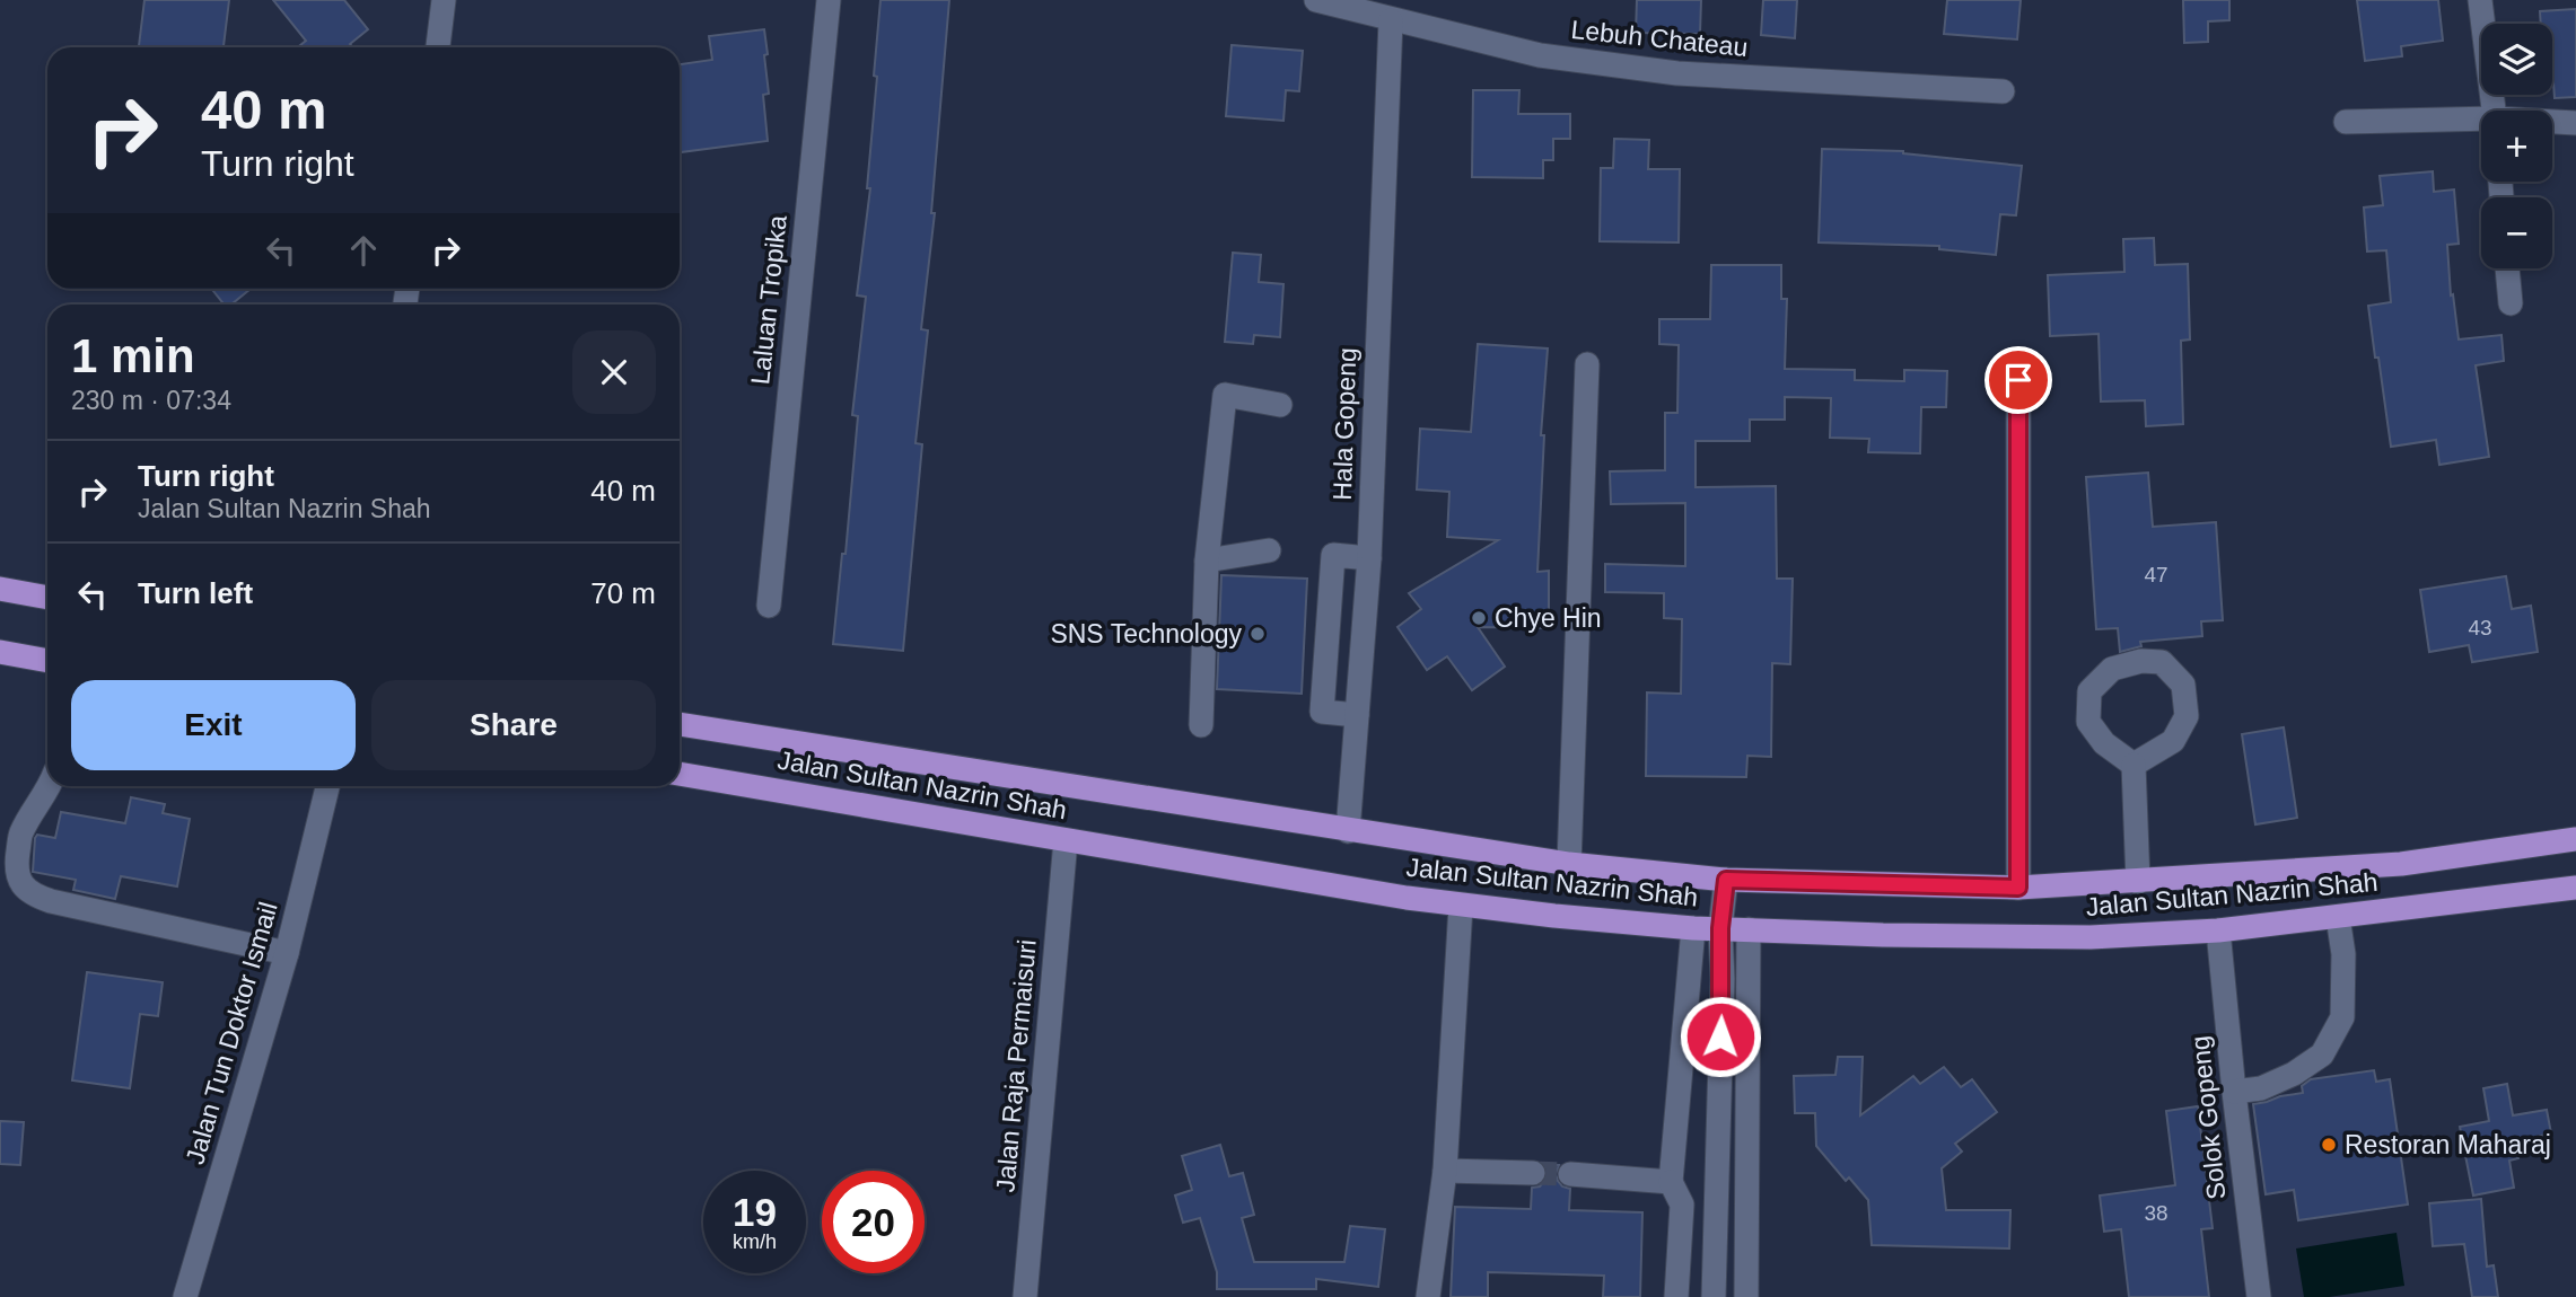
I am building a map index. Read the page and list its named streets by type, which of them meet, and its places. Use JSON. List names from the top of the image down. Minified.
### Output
{"streets":{"highway":["Jalan Sultan Nazrin Shah"],"street":["Lebuh Chateau","Laluan Tropika","Hala Gopeng","Jalan Tun Doktor Ismail","Jalan Raja Permaisuri","Solok Gopeng"]},"crossings":[["Lebuh Chateau","Hala Gopeng"],["Hala Gopeng","Jalan Sultan Nazrin Shah"],["Jalan Sultan Nazrin Shah","Jalan Raja Permaisuri"],["Jalan Sultan Nazrin Shah","Solok Gopeng"]],"places":["Chye Hin","SNS Technology","Restoran Maharaj"],"house_numbers":["47","43","38"],"page":{"map_buttons":["+","−"],"turn":["40 m","Turn right"],"heading":["1 min","230 m · 07:34"],"list":[{"name":"Turn right","note":"Jalan Sultan Nazrin Shah","value":"40 m"},{"name":"Turn left","value":"70 m"}],"buttons":["Exit","Share"],"speed":"19 km/h","limit":"20"}}
